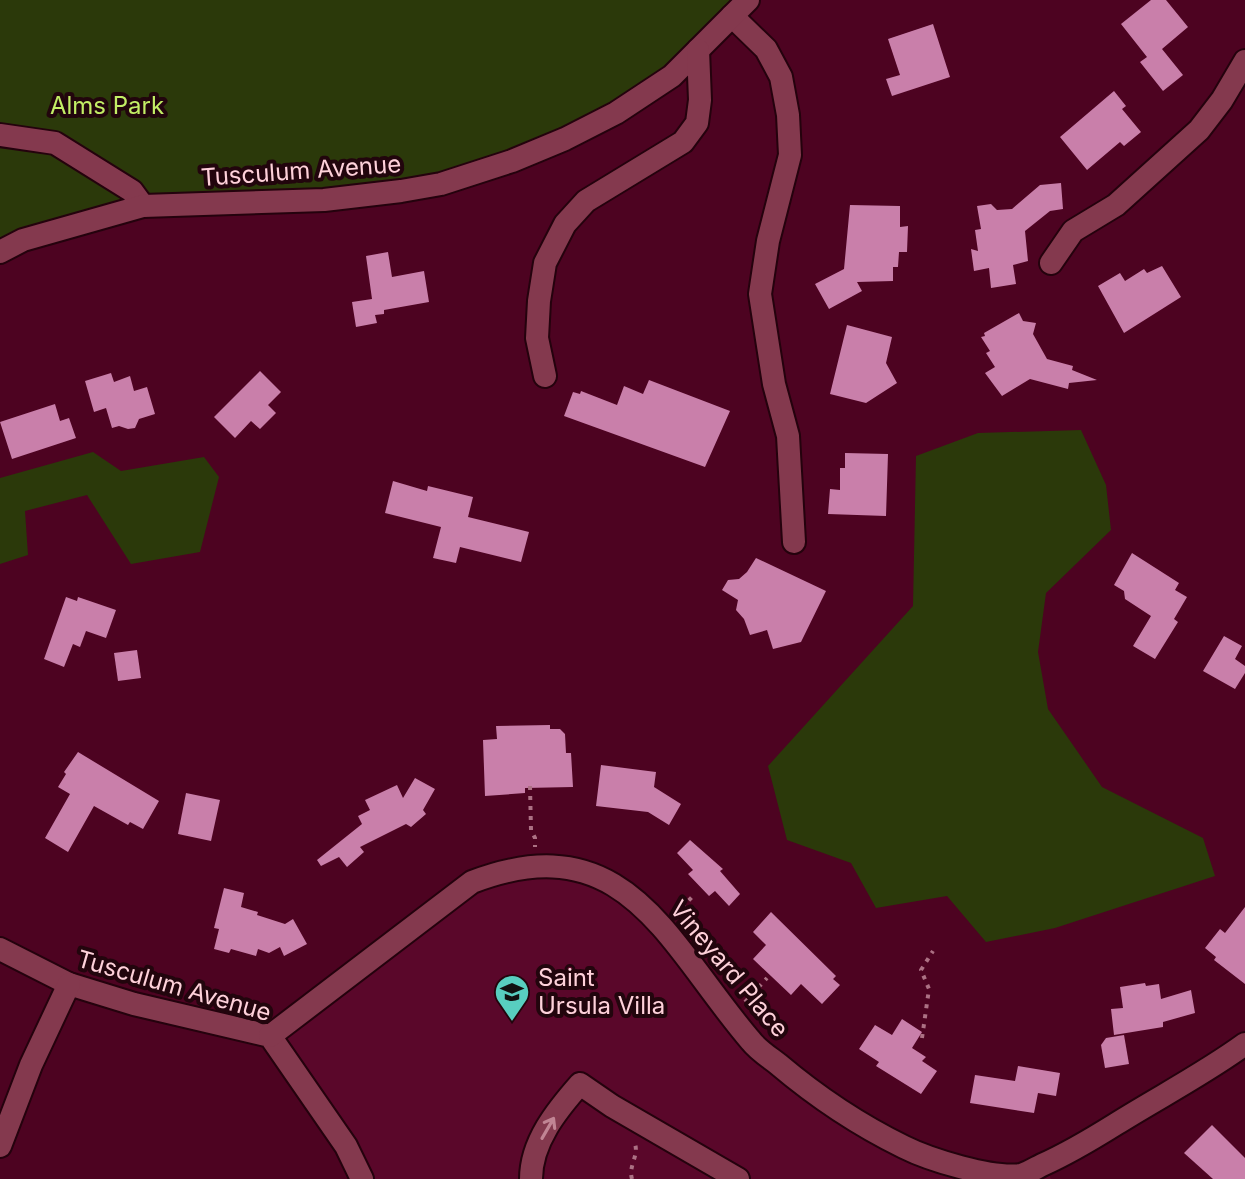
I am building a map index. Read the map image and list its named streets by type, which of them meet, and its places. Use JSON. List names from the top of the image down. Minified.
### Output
{"streets":{"street":["Tusculum Avenue","Vineyard Place"]},"crossings":[["Tusculum Avenue","Vineyard Place"]],"parks":["Alms Park"],"places":{"school or university":["Saint Ursula Villa"]}}
